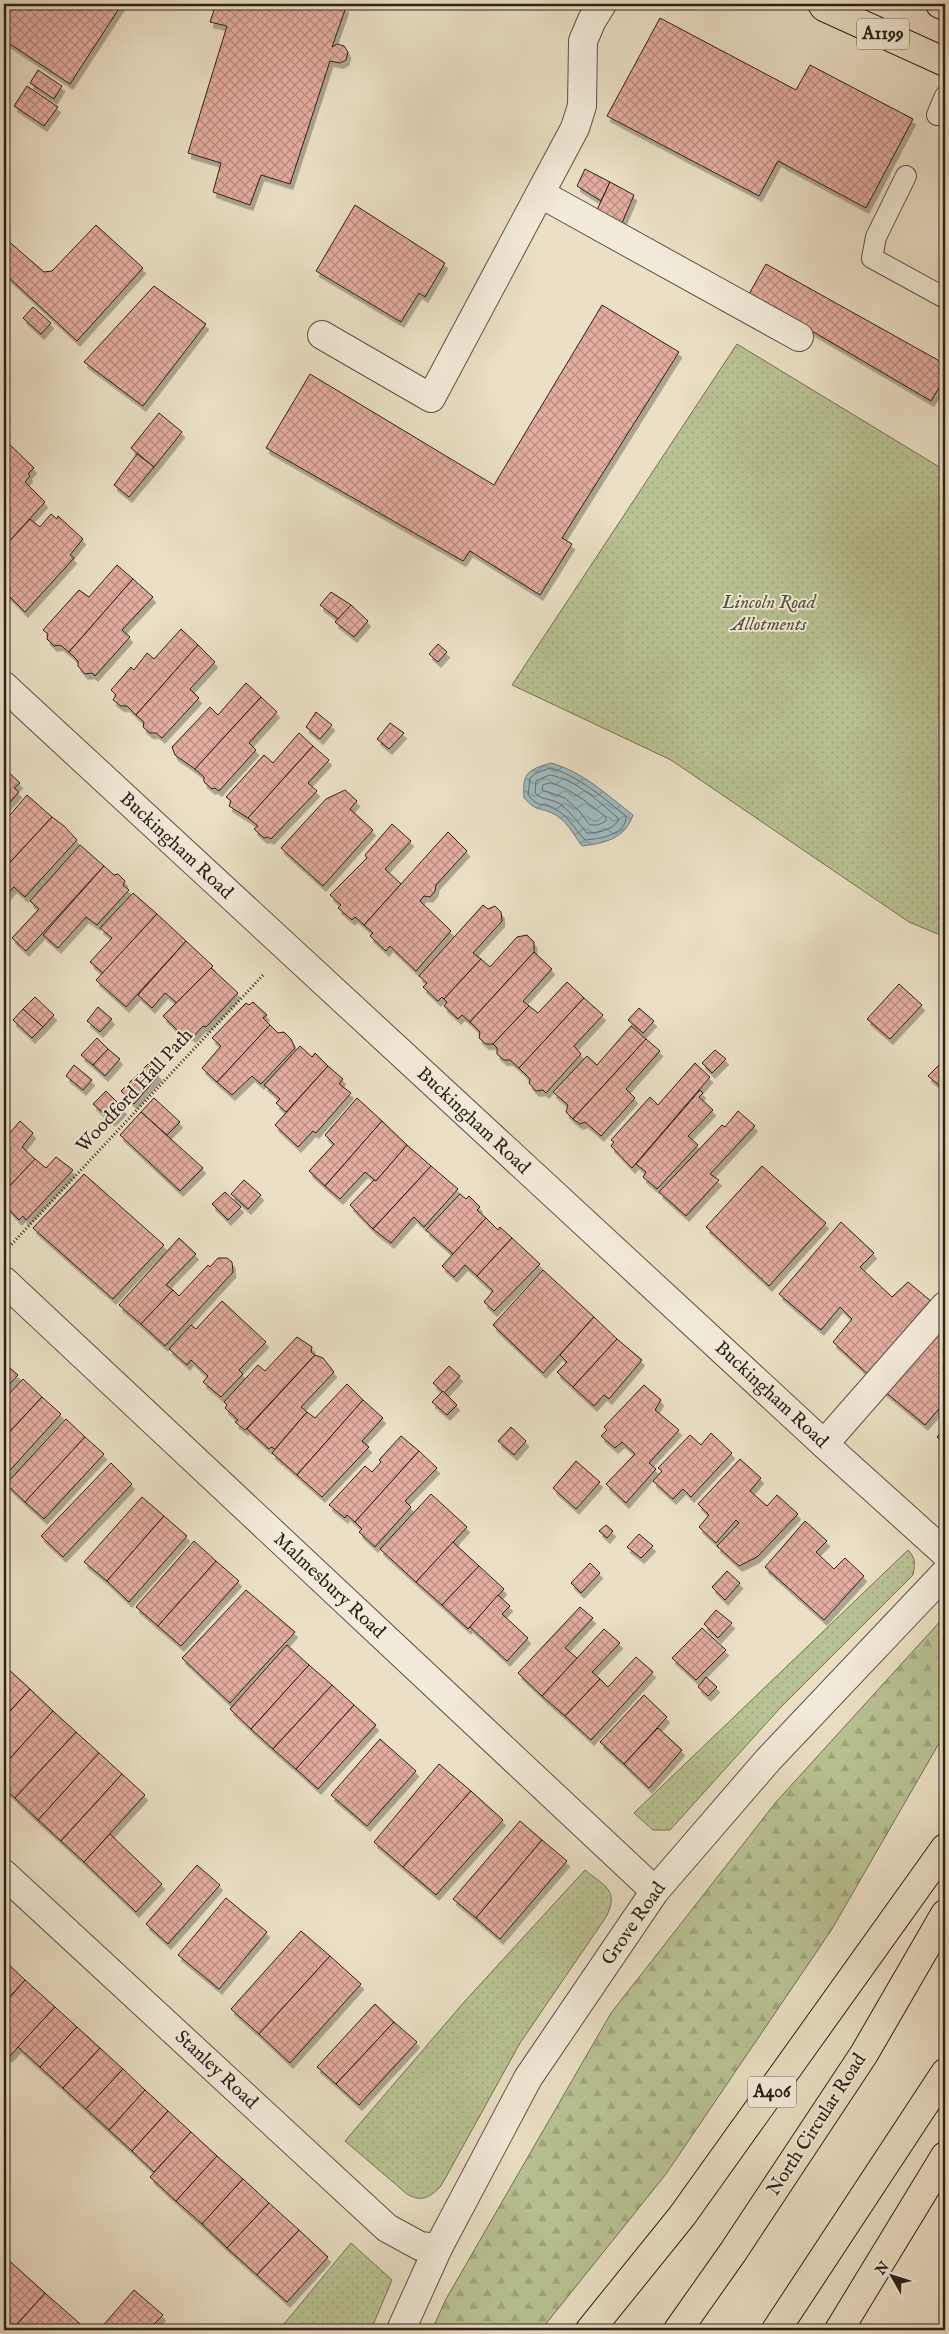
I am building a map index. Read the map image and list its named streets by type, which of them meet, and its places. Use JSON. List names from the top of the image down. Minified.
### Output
{"streets":{"main road":["A1199","A406","North Circular Road"],"street":["Buckingham Road","Malmesbury Road","Grove Road","Stanley Road"],"path":["Woodford Hall Path"]},"crossings":[["Buckingham Road","Woodford Hall Path"],["Malmesbury Road","Grove Road"],["Grove Road","Stanley Road"]],"parks":["Lincoln Road Allotments"],"north":"top left"}
